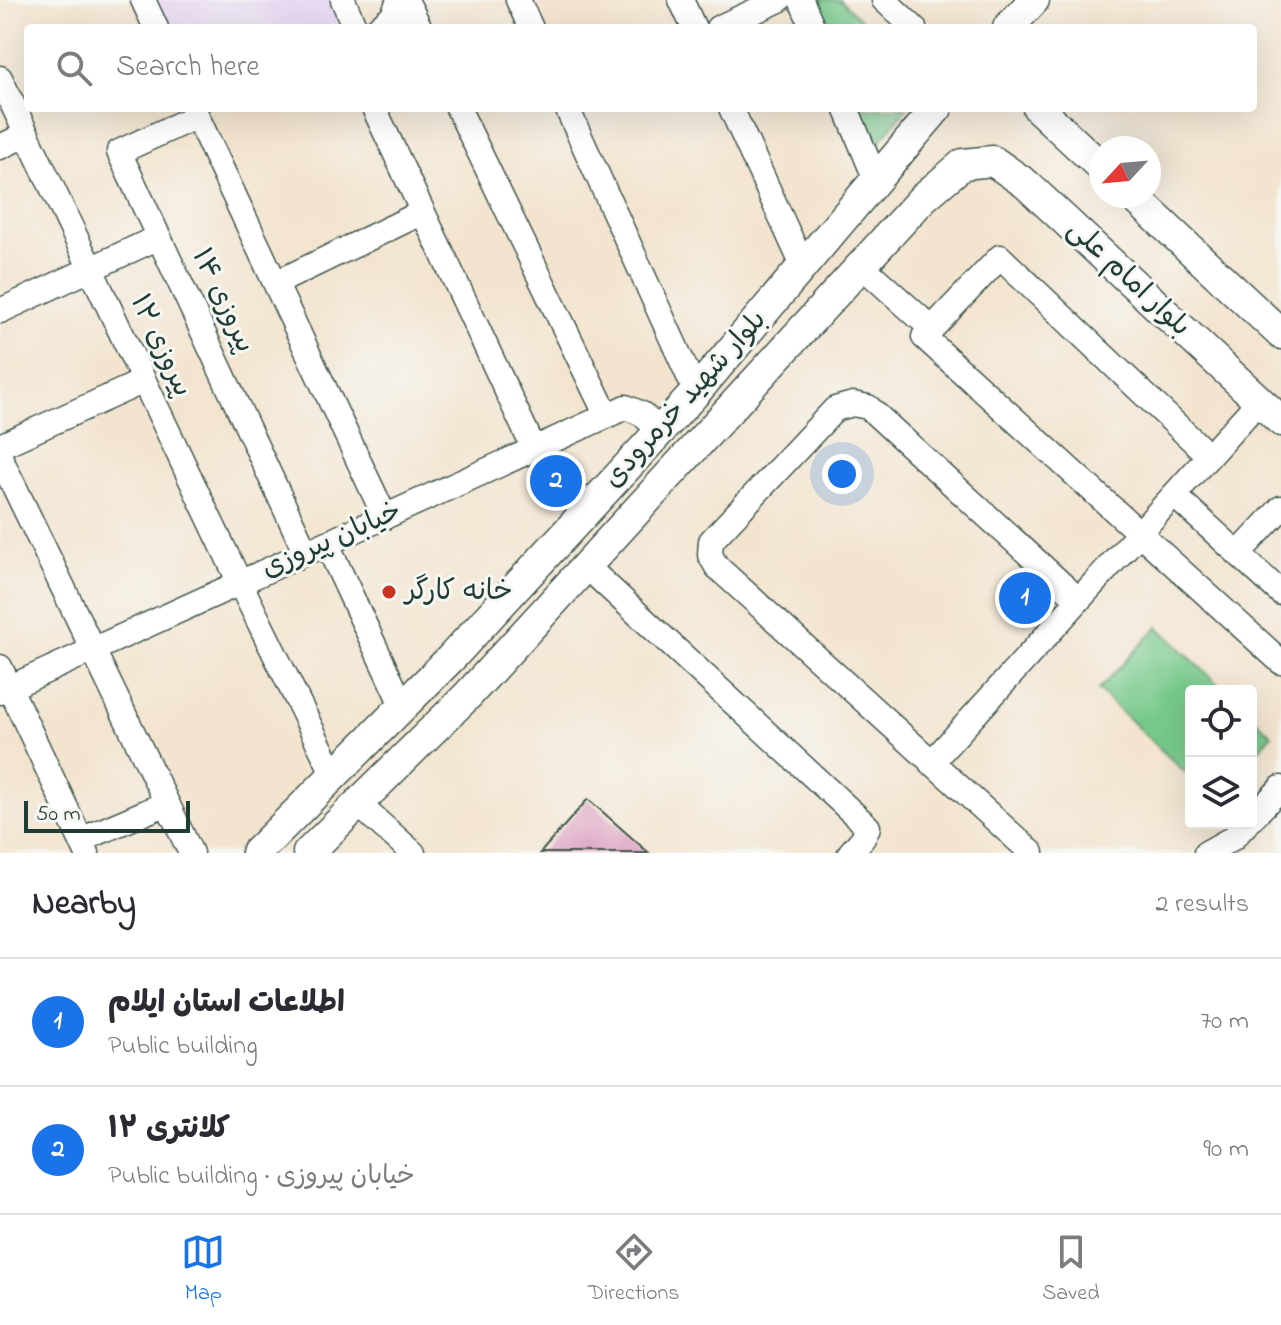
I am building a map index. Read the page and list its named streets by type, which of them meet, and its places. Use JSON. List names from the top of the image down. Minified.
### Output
{"streets":{"main road":["بلوار امام على","بلوار شهید خرمرودی"],"street":["پیروزی ۱۴","پیروزی ۱۲","خیابان پیروزی"]},"crossings":[["بلوار امام على","بلوار شهید خرمرودی"],["پیروزی ۱۴","بلوار شهید خرمرودی"],["پیروزی ۱۴","خیابان پیروزی"],["پیروزی ۱۲","بلوار شهید خرمرودی"],["پیروزی ۱۲","خیابان پیروزی"],["بلوار شهید خرمرودی","خیابان پیروزی"]],"places":["خانه کارگر"],"scale_bar":"50 m","north":"bottom left","page":{"search":"Search here","pins":["2","1"],"scale":"50 m","heading":["Nearby","2 results"],"list":[{"mark":"1","name":"اطلاعات استان ایلام","note":"Public building","value":"70 m"},{"mark":"2","name":"کلانتری ۱۲","note":"Public building · خیابان پیروزی","value":"90 m"}],"nav":["Map","Directions","Saved"]}}
